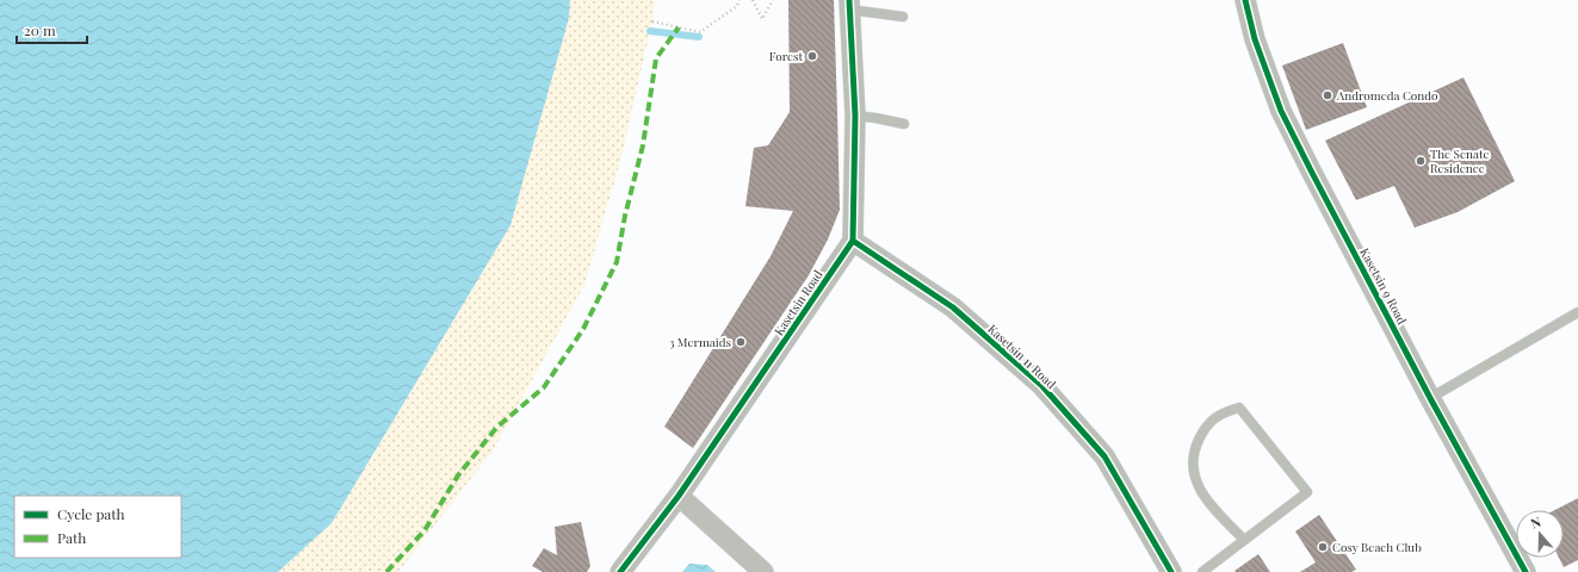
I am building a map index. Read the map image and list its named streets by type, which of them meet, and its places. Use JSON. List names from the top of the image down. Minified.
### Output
{"streets":{"street":["Kasetsin 9 Road","Kasetsin Road","Kasetsin 11 Road"]},"crossings":[["Kasetsin Road","Kasetsin 11 Road"]],"places":["Forest","Andromeda Condo","The Senate Residence","3 Mermaids","Cosy Beach Club"],"legend":["Cycle path","Path"],"scale_bar":"20 m","north":"top"}
